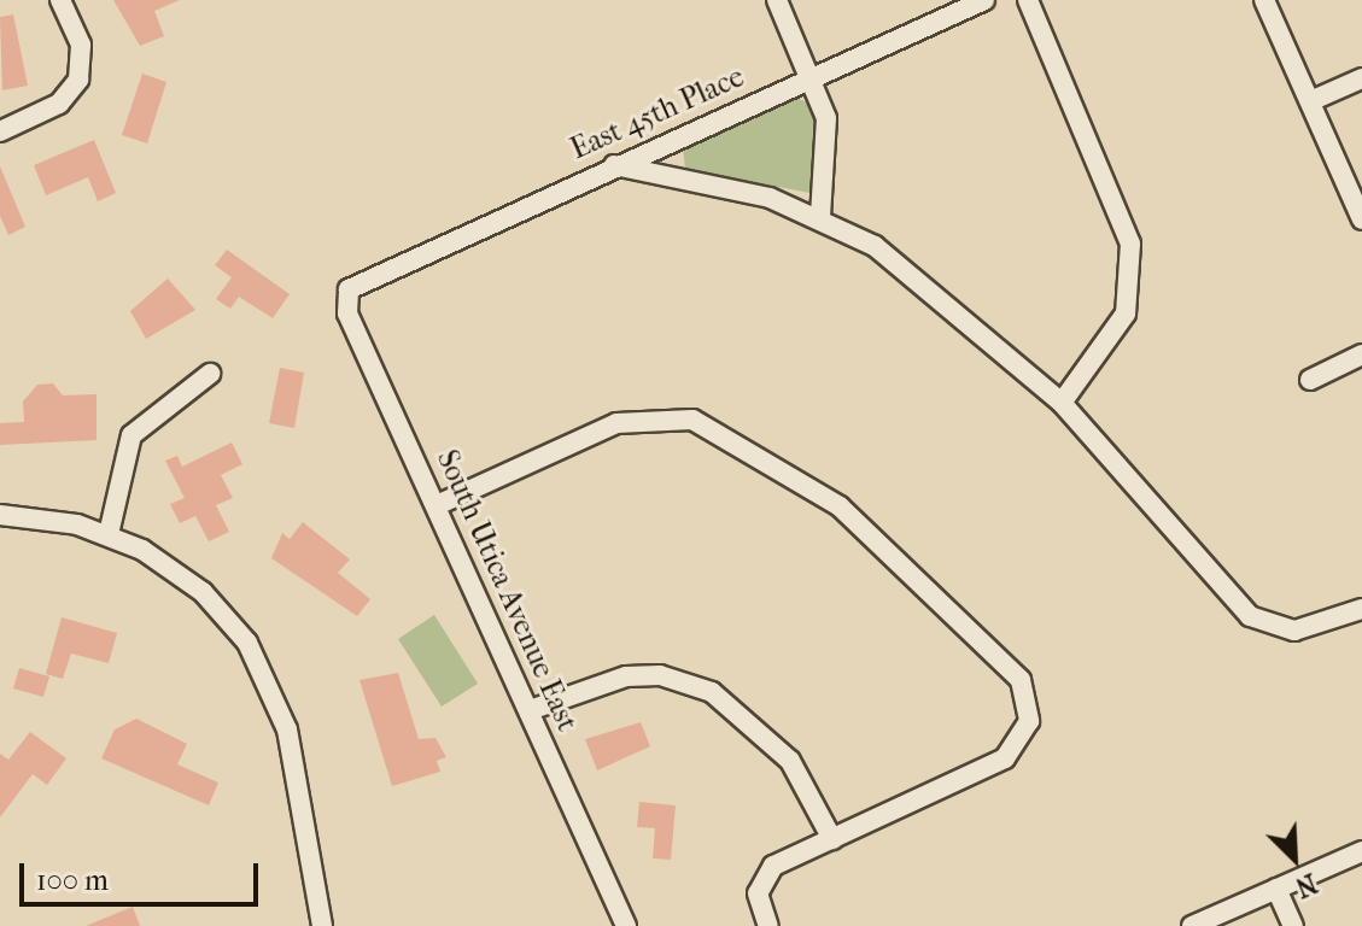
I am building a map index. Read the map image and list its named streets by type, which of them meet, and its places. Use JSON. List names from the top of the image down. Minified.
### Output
{"streets":{"street":["East 45th Place","South Utica Avenue East"]},"crossings":[["East 45th Place","South Utica Avenue East"]],"scale_bar":"100 m","north":"bottom right"}
